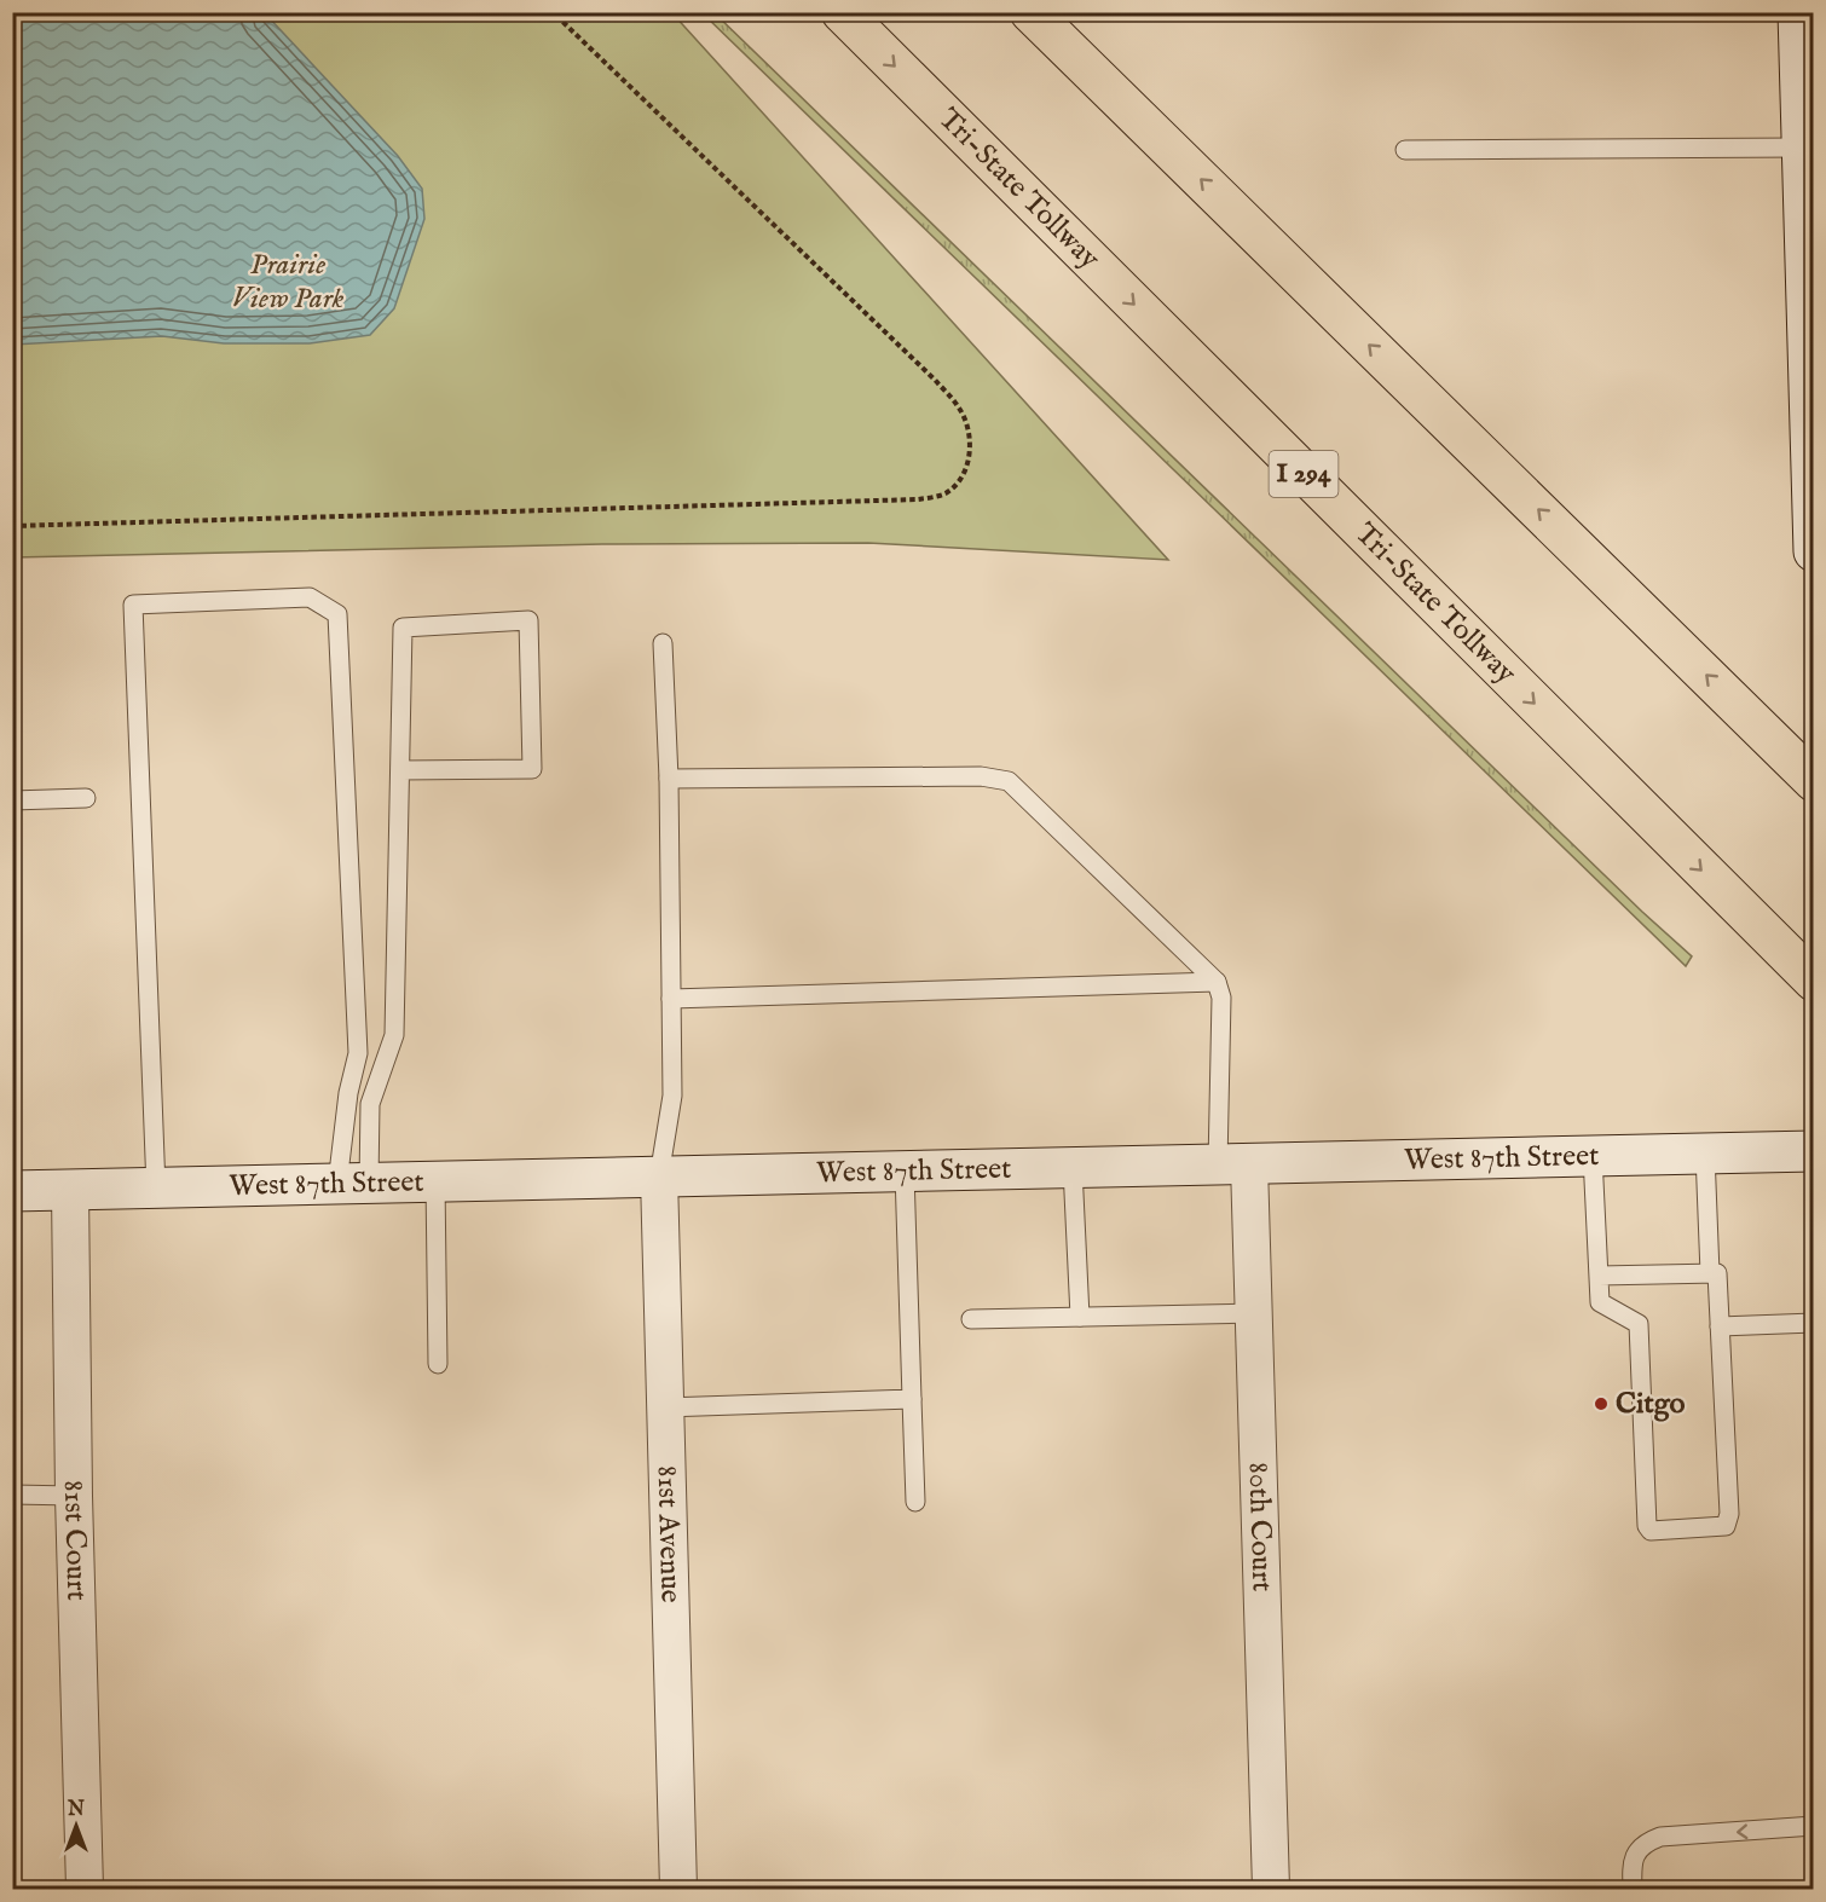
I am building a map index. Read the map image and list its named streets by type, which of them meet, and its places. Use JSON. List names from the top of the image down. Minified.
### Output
{"streets":{"highway":["Tri-State Tollway","I 294"],"main road":["West 87th Street"],"street":["80th Court","81st Avenue","81st Court"]},"crossings":[["West 87th Street","80th Court"],["West 87th Street","81st Avenue"],["West 87th Street","81st Court"]],"parks":["Prairie View Park"],"places":["Citgo"],"north":"top"}
